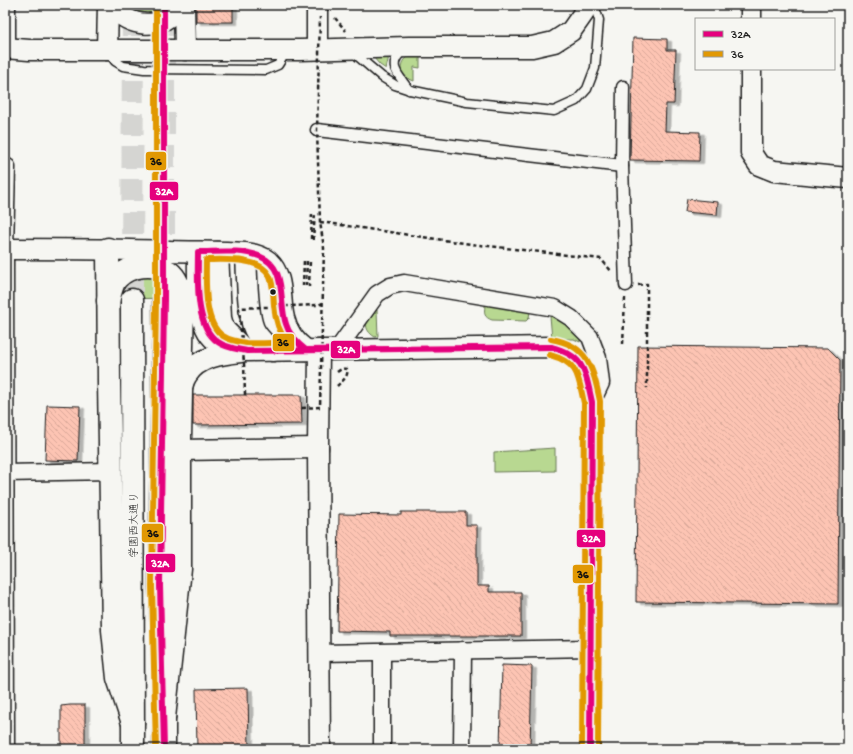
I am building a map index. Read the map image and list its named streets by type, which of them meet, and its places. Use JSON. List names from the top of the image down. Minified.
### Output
{"streets":{"main road":["学園西大通り"]},"lines":["transit line 32A","transit line 36"],"legend":["32A","36"]}
